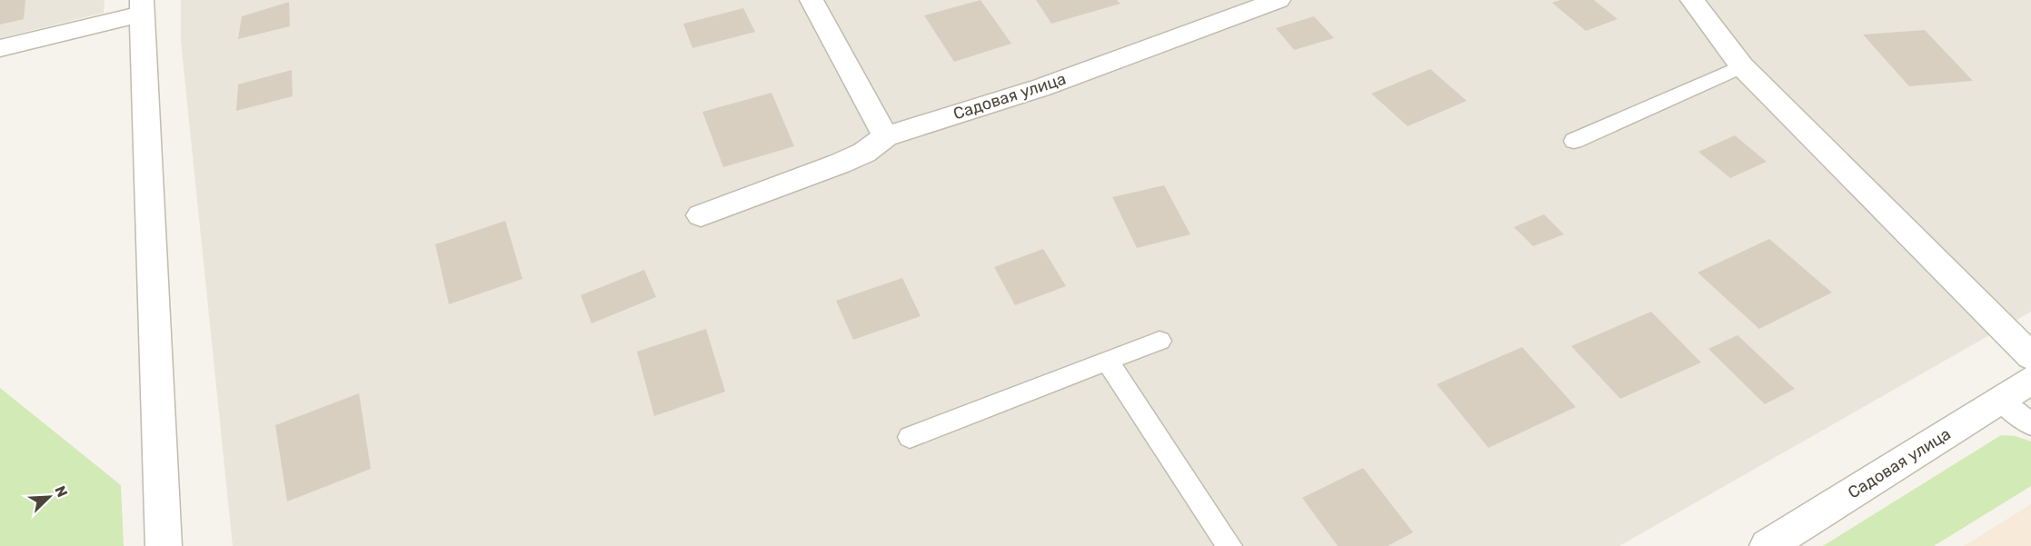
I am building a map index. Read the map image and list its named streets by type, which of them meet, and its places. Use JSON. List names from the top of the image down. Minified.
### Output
{"streets":{"street":["Садовая улица"]},"north":"top right"}
